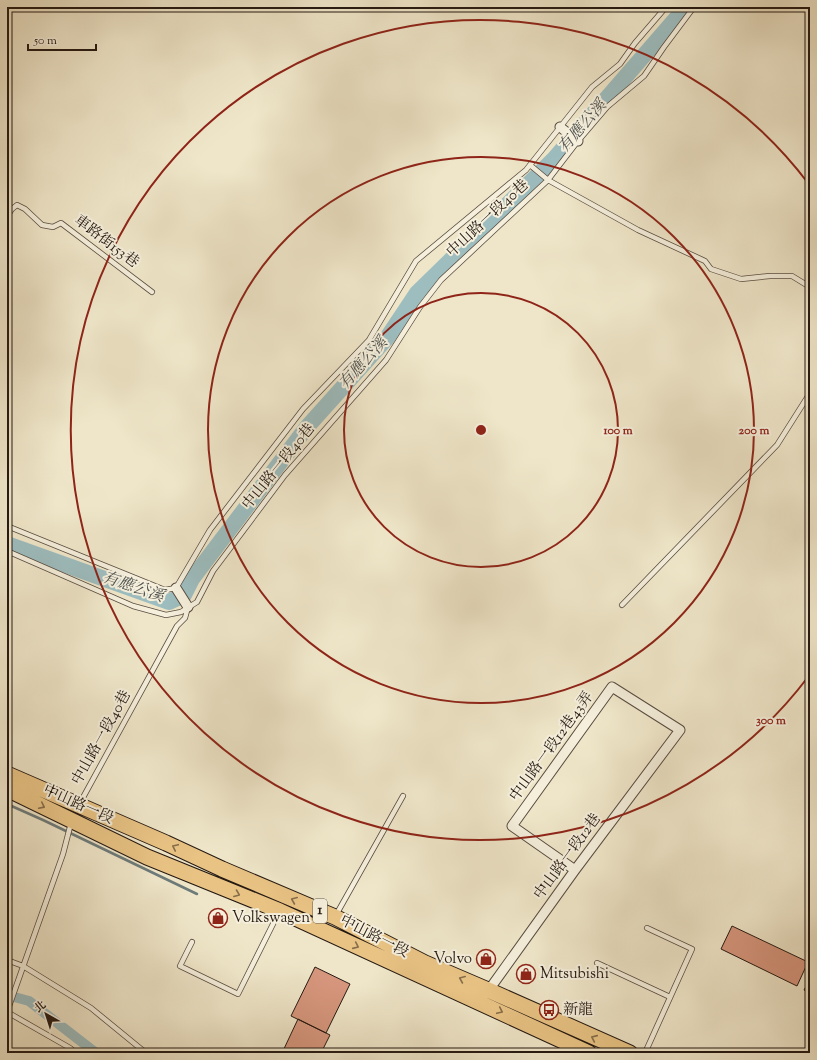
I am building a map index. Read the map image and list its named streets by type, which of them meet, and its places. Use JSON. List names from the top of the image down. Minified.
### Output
{"streets":{"main road":["中山路一段","1"],"street":["中山路一段12巷43弄","中山路一段12巷"],"lane":["中山路一段40巷","車路街153巷"]},"crossings":[["中山路一段40巷","中山路一段"],["中山路一段12巷43弄","中山路一段12巷"],["中山路一段","中山路一段12巷"]],"water":["有應公溪"],"places":{"shop":["Volkswagen","Volvo","Mitsubishi"],"bus stop":["新龍"]},"scale_bar":"50 m","north":"top left","rings":["100 m","200 m","300 m"]}
